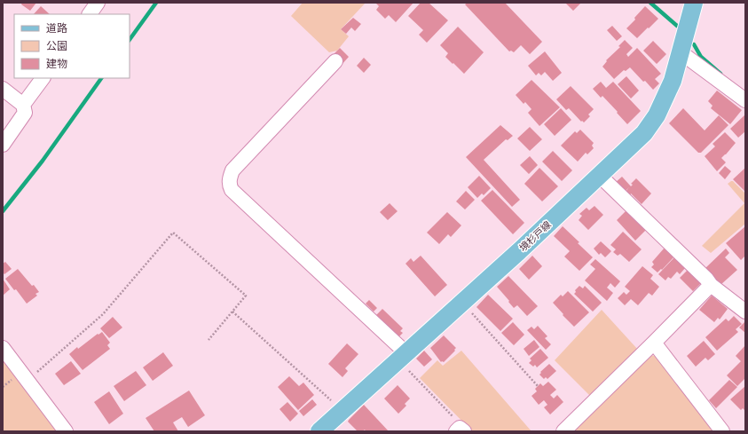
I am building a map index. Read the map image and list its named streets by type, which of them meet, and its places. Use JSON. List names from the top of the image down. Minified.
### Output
{"streets":{"main road":["境杉戸線"]},"legend":["道路","公園","建物"]}
